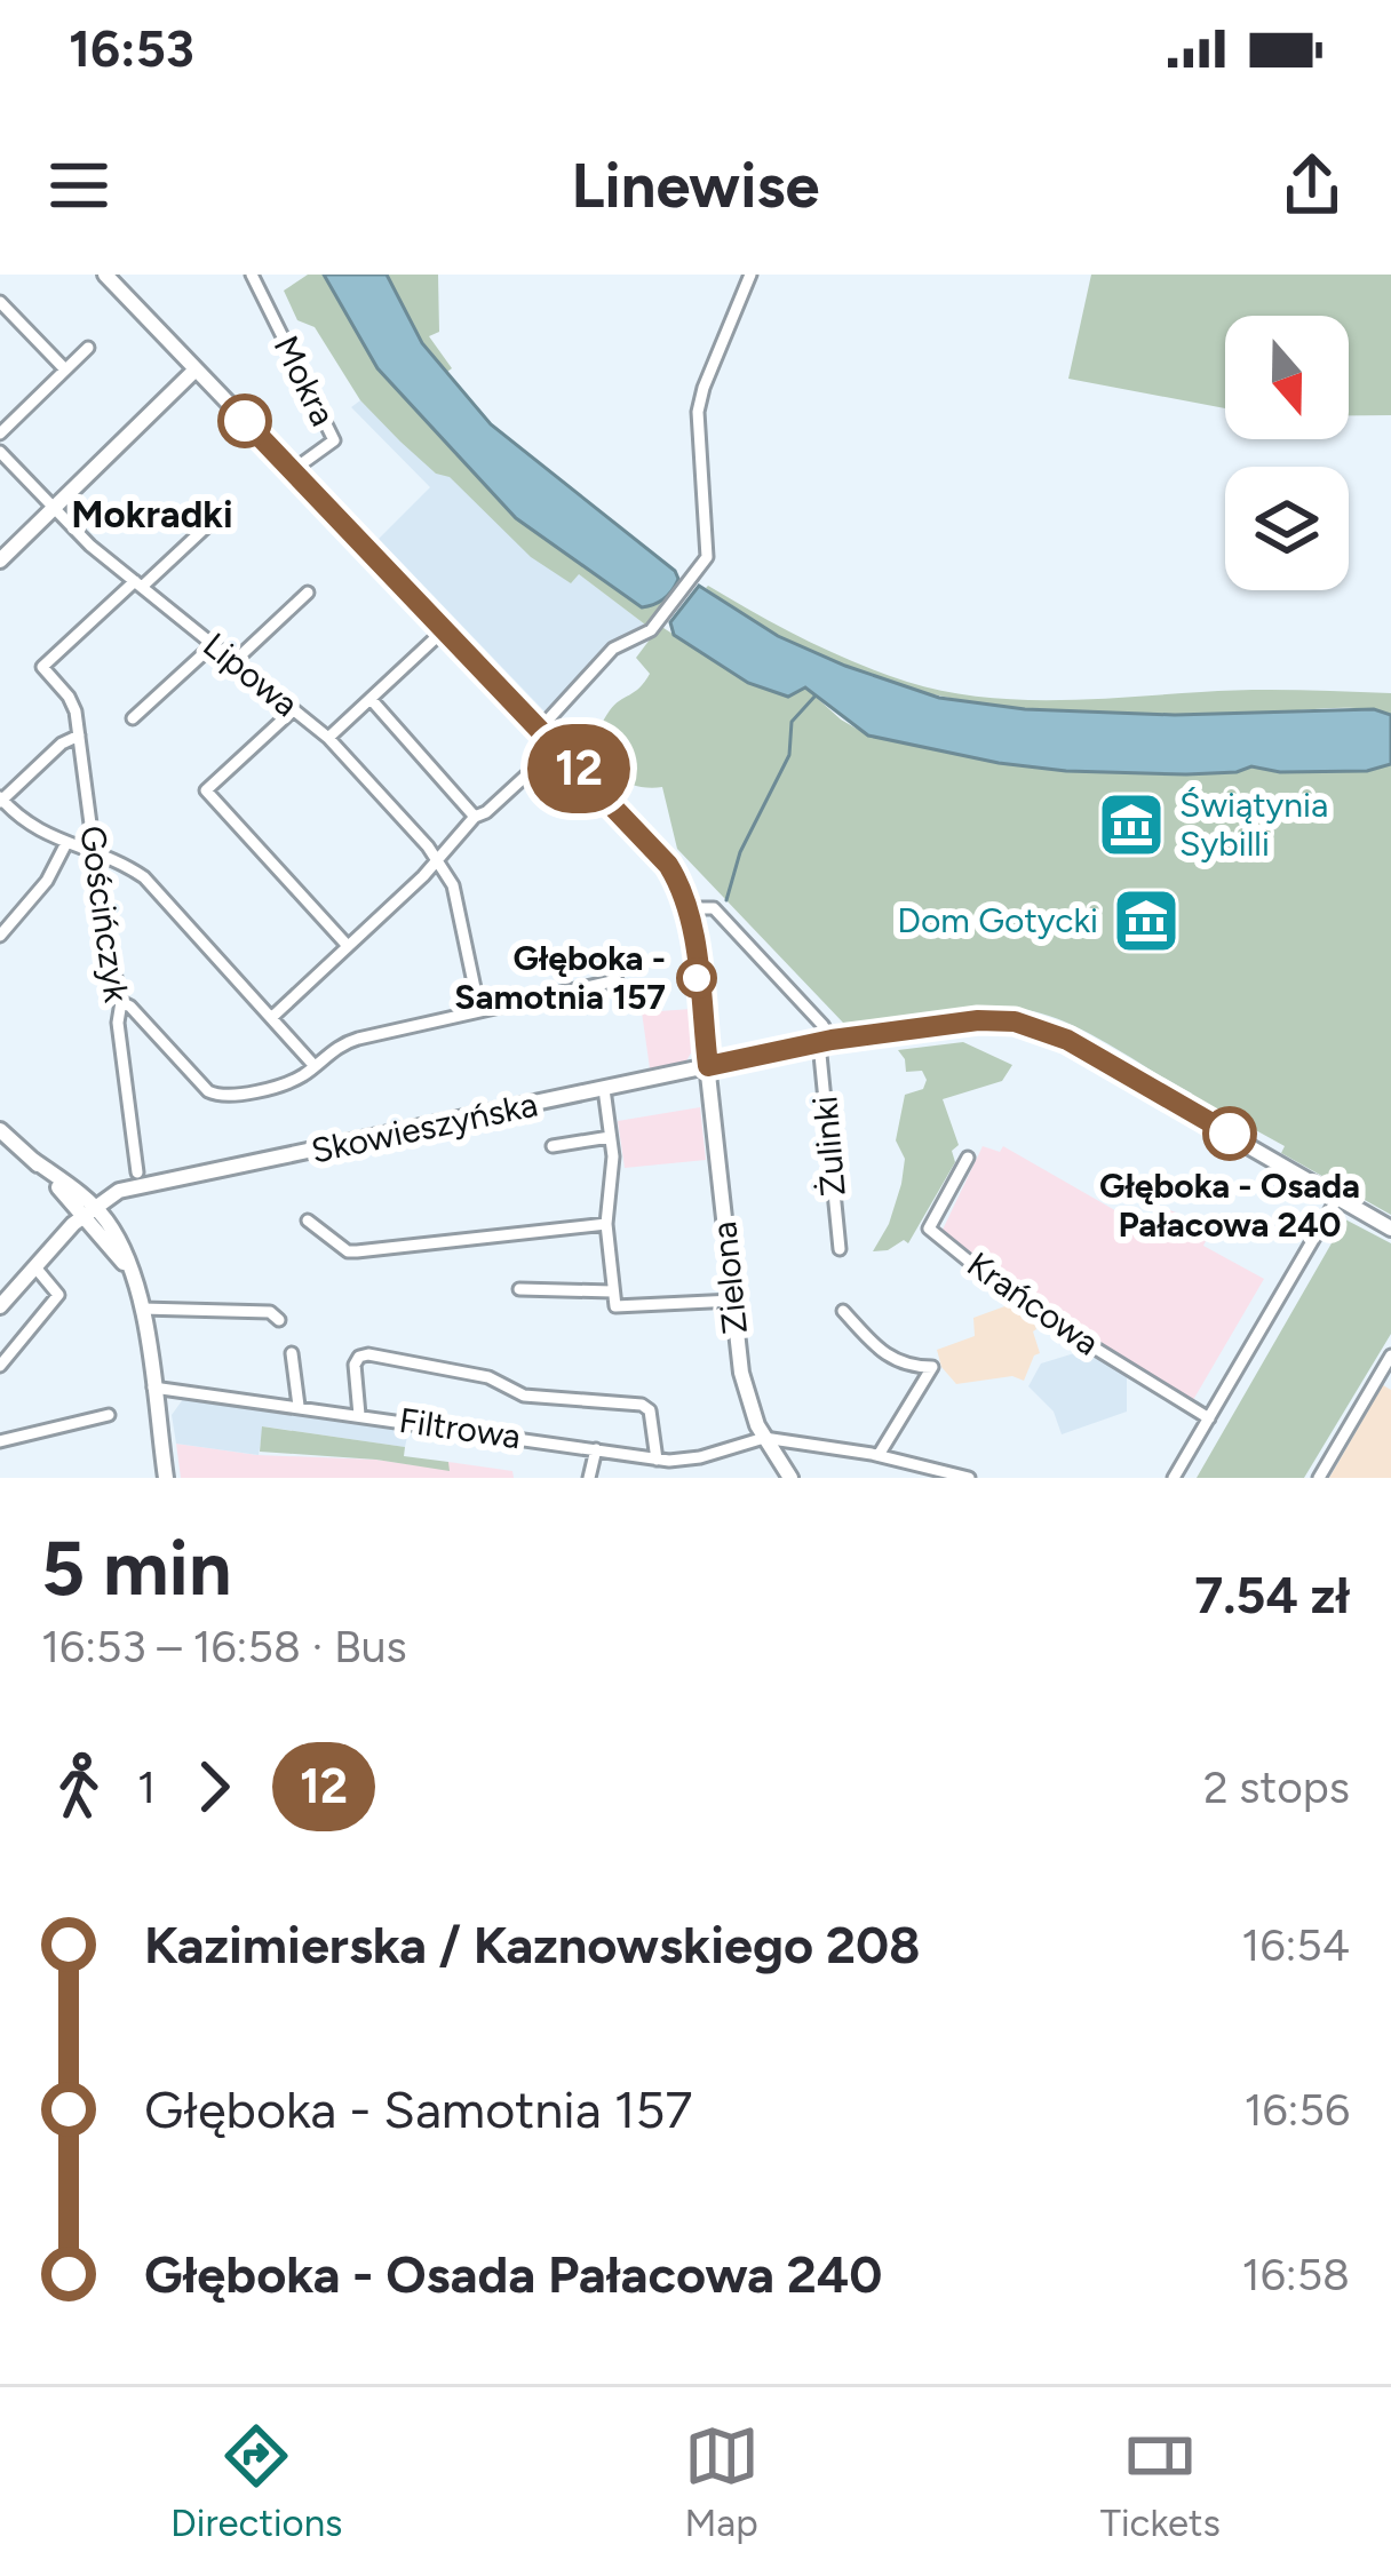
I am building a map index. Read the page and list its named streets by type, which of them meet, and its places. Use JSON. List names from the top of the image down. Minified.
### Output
{"streets":{"main road":["Skowieszyńska","Zielona"],"street":["Mokra","Lipowa","Gościńczyk","Żulinki","Krańcowa","Filtrowa"]},"crossings":[["Lipowa","Gościńczyk"],["Gościńczyk","Skowieszyńska"],["Skowieszyńska","Żulinki"],["Skowieszyńska","Zielona"],["Zielona","Filtrowa"]],"districts":["Mokradki"],"places":{"museum":["Świątynia Sybilli","Dom Gotycki"],"other":["Głęboka - Samotnia 157","Głęboka - Osada Pałacowa 240"]},"lines":["bus line 12"],"north":"bottom","page":{"status":"16:53","header":"Linewise","on_map":"12","heading":["5 min","16:53 – 16:58 · Bus","7.54 zł"],"legs":["1","12","2 stops"],"list":[{"name":"Kazimierska / Kaznowskiego 208","value":"16:54"},{"name":"Głęboka - Samotnia 157","value":"16:56"},{"name":"Głęboka - Osada Pałacowa 240","value":"16:58"}],"tabs":["Directions","Map","Tickets"]}}
